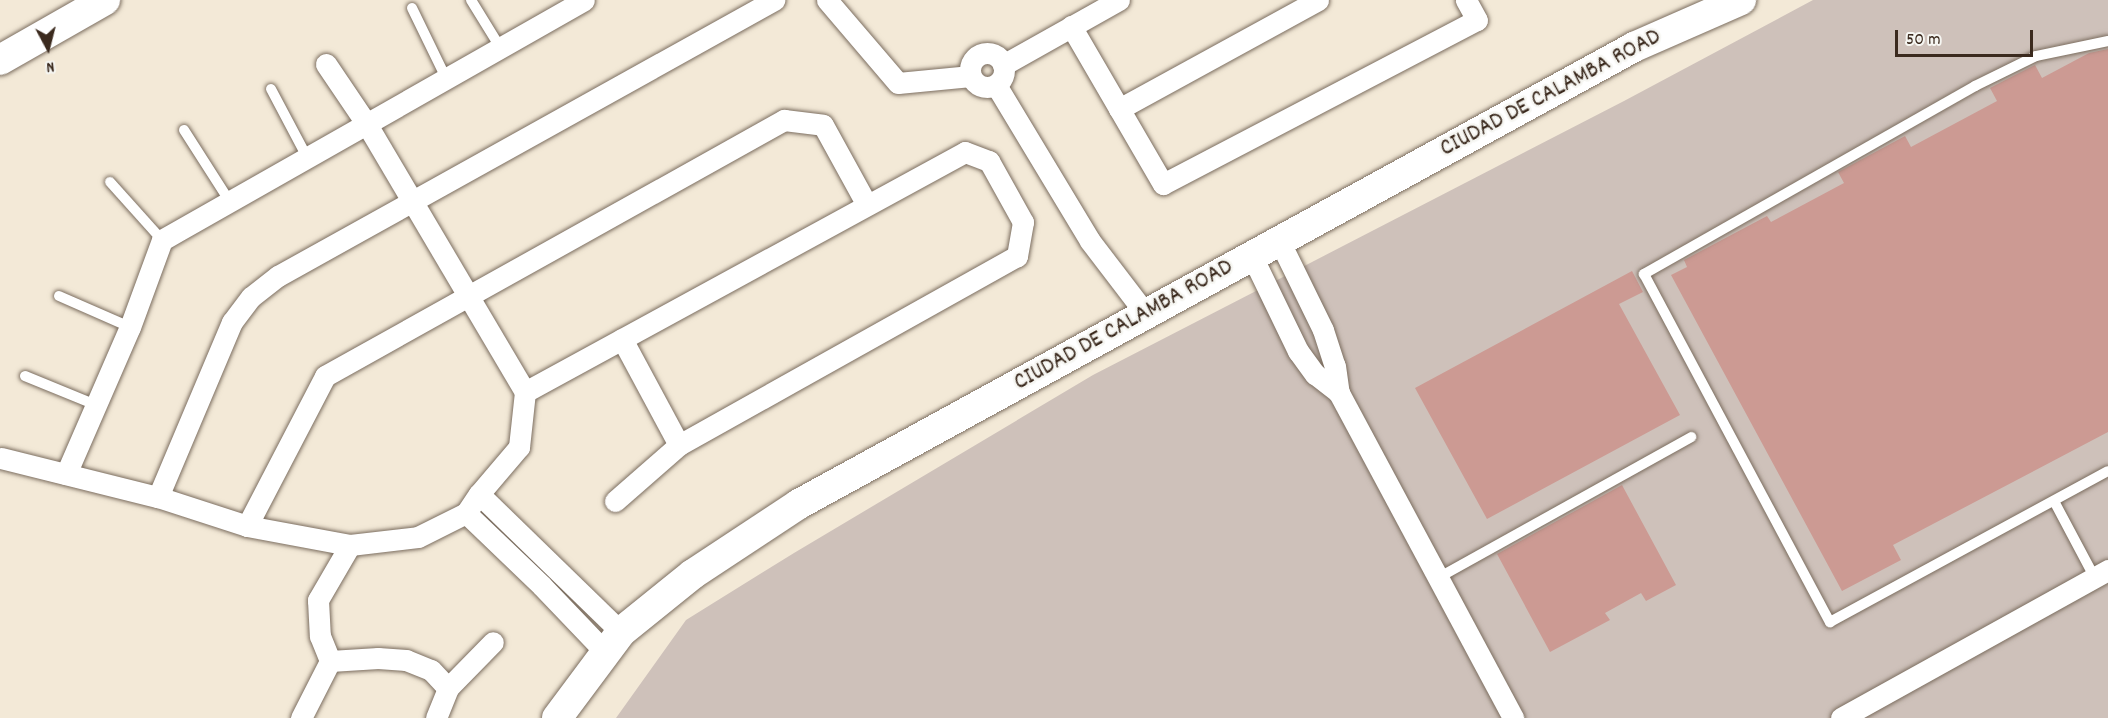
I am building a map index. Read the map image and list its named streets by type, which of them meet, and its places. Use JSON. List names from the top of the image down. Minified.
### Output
{"streets":{"main road":["CIUDAD DE CALAMBA ROAD"]},"scale_bar":"50 m","north":"bottom"}
